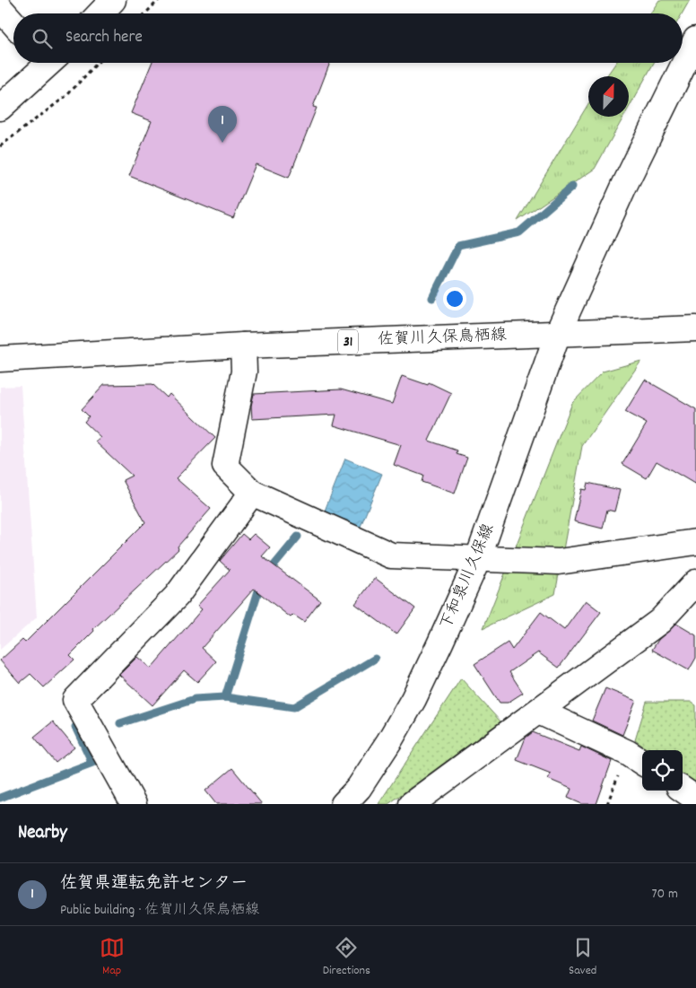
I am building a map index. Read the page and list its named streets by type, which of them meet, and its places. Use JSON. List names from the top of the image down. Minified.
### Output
{"streets":{"street":["佐賀川久保鳥栖線","31","下和泉川久保線"]},"crossings":[["佐賀川久保鳥栖線","下和泉川久保線"]],"north":"top","page":{"search":"Search here","pins":"1","heading":"Nearby","list":[{"mark":"1","name":"佐賀県運転免許センター","note":"Public building · 佐賀川久保鳥栖線","value":"70 m"}],"nav":["Map","Directions","Saved"]}}
